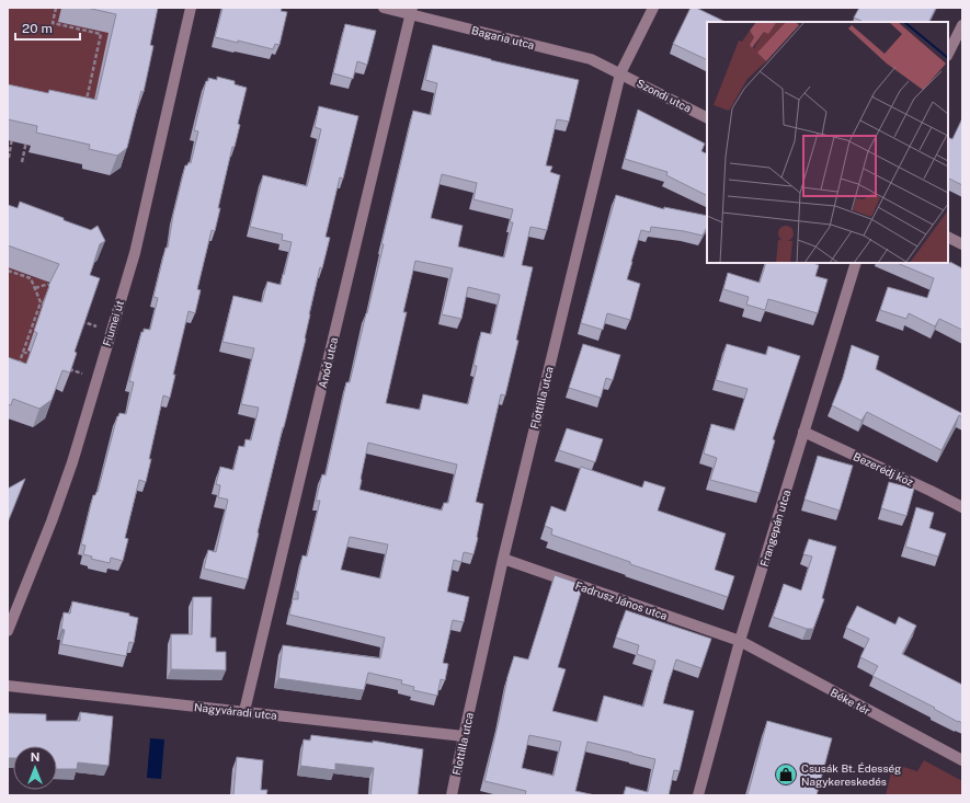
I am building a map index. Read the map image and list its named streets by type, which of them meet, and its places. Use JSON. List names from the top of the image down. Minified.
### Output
{"streets":{"street":["Bagaria utca","Szondi utca","Fiumei út","Anód utca","Flottilla utca","Bezerédj köz","Frangepán utca","Fadrusz János utca","Béke tér","Nagyváradi utca"]},"crossings":[["Bagaria utca","Szondi utca"],["Bagaria utca","Anód utca"],["Bagaria utca","Flottilla utca"],["Szondi utca","Flottilla utca"],["Anód utca","Nagyváradi utca"],["Flottilla utca","Fadrusz János utca"],["Flottilla utca","Nagyváradi utca"],["Bezerédj köz","Frangepán utca"],["Frangepán utca","Fadrusz János utca"],["Frangepán utca","Béke tér"],["Fadrusz János utca","Béke tér"]],"places":{"shop":["Csusák Bt. Édesség Nagykereskedés"]},"scale_bar":"20 m","north":"top"}
